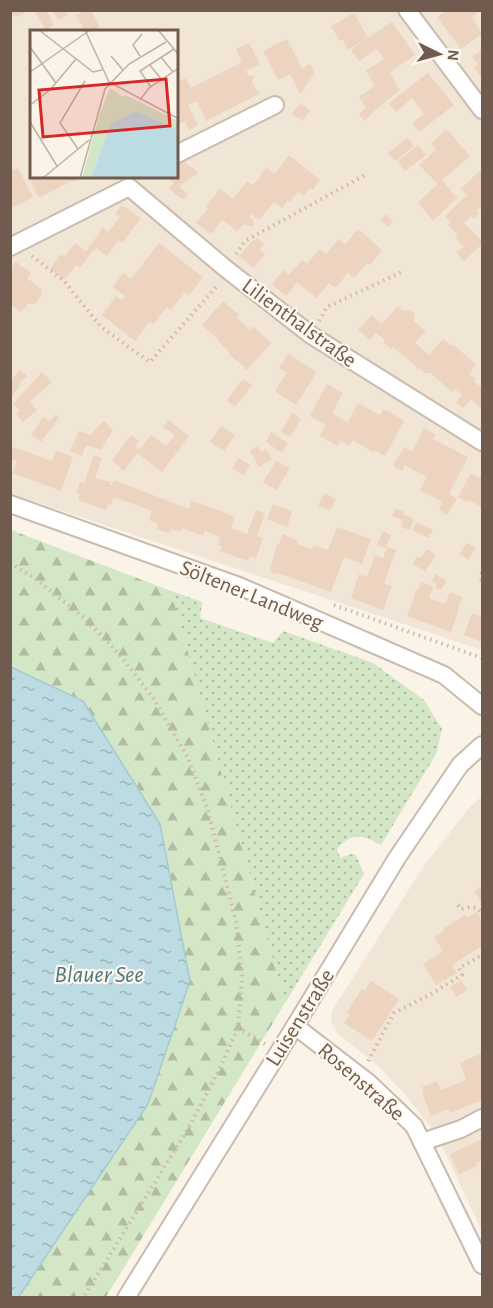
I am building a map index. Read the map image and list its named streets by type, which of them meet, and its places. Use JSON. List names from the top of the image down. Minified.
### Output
{"streets":{"street":["Lilienthalstraße","Söltener Landweg","Luisenstraße","Rosenstraße"]},"crossings":[["Luisenstraße","Rosenstraße"]],"water":["Blauer See"],"north":"right"}
